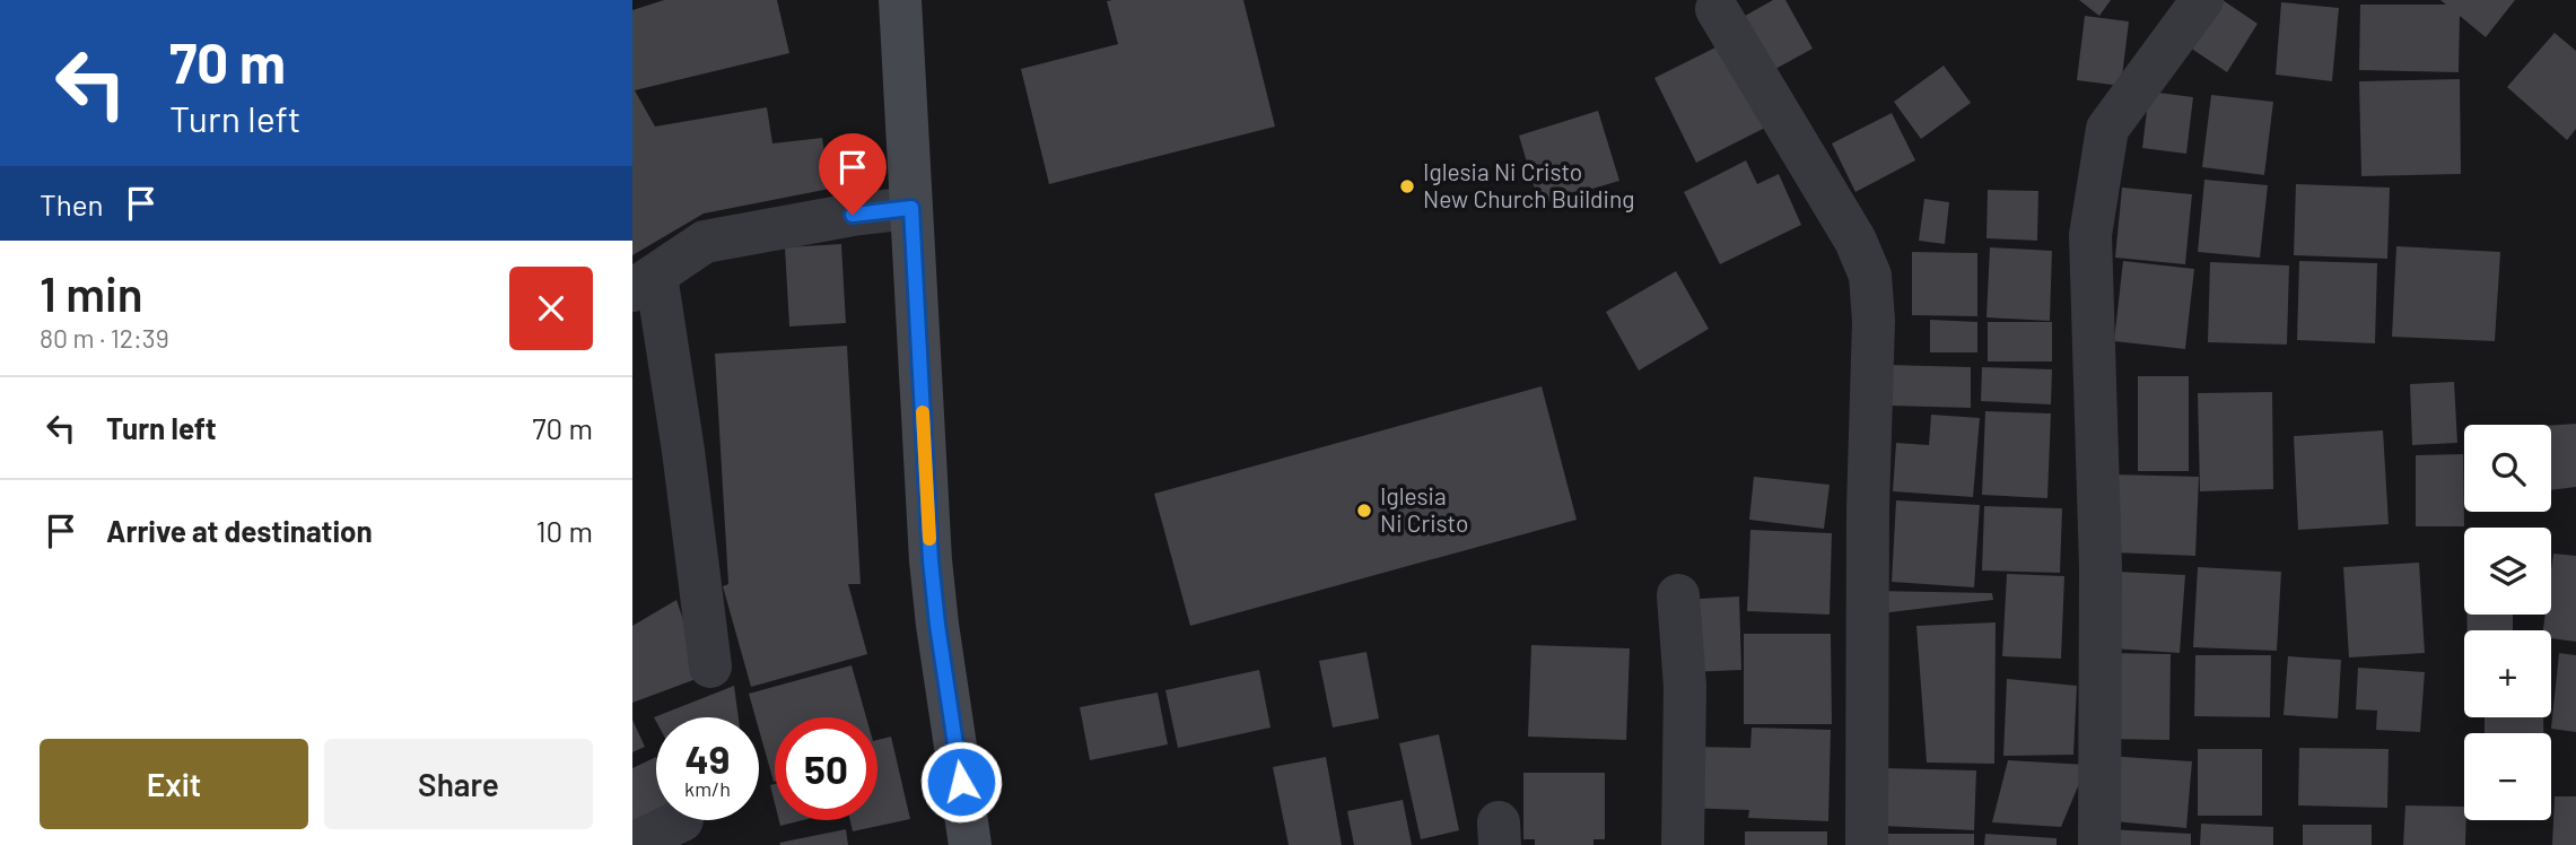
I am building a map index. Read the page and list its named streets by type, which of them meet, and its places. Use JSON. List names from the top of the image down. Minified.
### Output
{"places":["Iglesia Ni Cristo New Church Building","Iglesia Ni Cristo"],"page":{"turn":["70 m","Turn left"],"then":"Then","heading":["1 min","80 m · 12:39"],"list":[{"name":"Turn left","value":"70 m"},{"name":"Arrive at destination","value":"10 m"}],"map_buttons":["+","−"],"speed":"49 km/h","limit":"50","buttons":["Exit","Share"]}}
